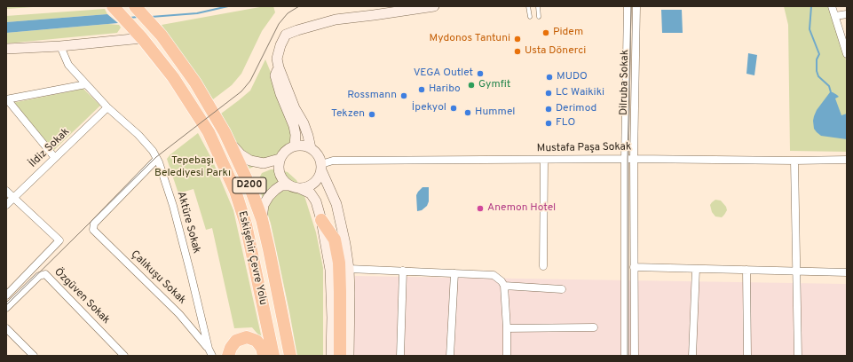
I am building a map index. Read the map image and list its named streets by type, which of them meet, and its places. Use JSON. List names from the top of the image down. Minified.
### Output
{"streets":{"highway":["D200","Eskişehir Çevre Yolu"],"street":["Dilruba Sokak","İldiz Sokak","Mustafa Paşa Sokak","Aktüre Sokak","Çalıkuşu Sokak","Özgüven Sokak"]},"crossings":[["Dilruba Sokak","Mustafa Paşa Sokak"],["İldiz Sokak","Aktüre Sokak"],["Aktüre Sokak","Çalıkuşu Sokak"]],"parks":["Tepebaşı Belediyesi Parkı"],"places":["Pidem","Mydonos Tantuni","Usta Dönerci","VEGA Outlet","MUDO","Gymfit","Haribo","LC Waikiki","Rossmann","İpekyol","Derimod","Hummel","Tekzen","FLO","Anemon Hotel"]}
